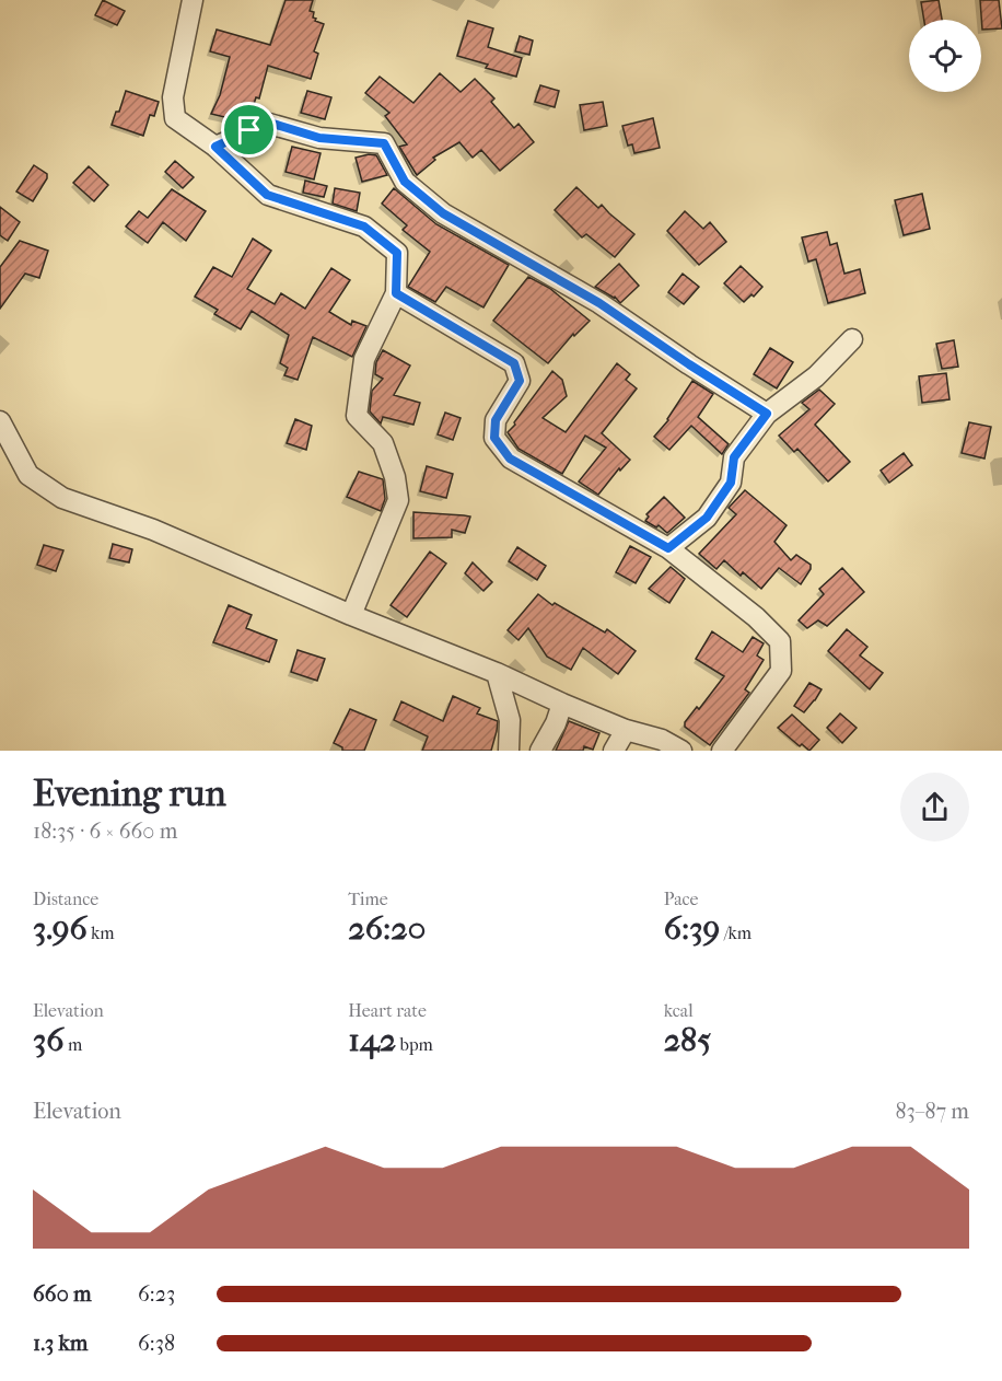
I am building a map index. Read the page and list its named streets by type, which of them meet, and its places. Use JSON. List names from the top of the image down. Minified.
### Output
{"page":{"heading":["Evening run","18:35 · 6 × 660 m"],"stats":[["Distance","3.96 km"],["Time","26:20"],["Pace","6:39 /km"],["Elevation","36 m"],["Heart rate","142 bpm"],["kcal","285"]],"chart":["Elevation","83–87 m"],"list":[{"name":"660 m","note":"6:23"},{"name":"1.3 km","note":"6:38"}]}}
